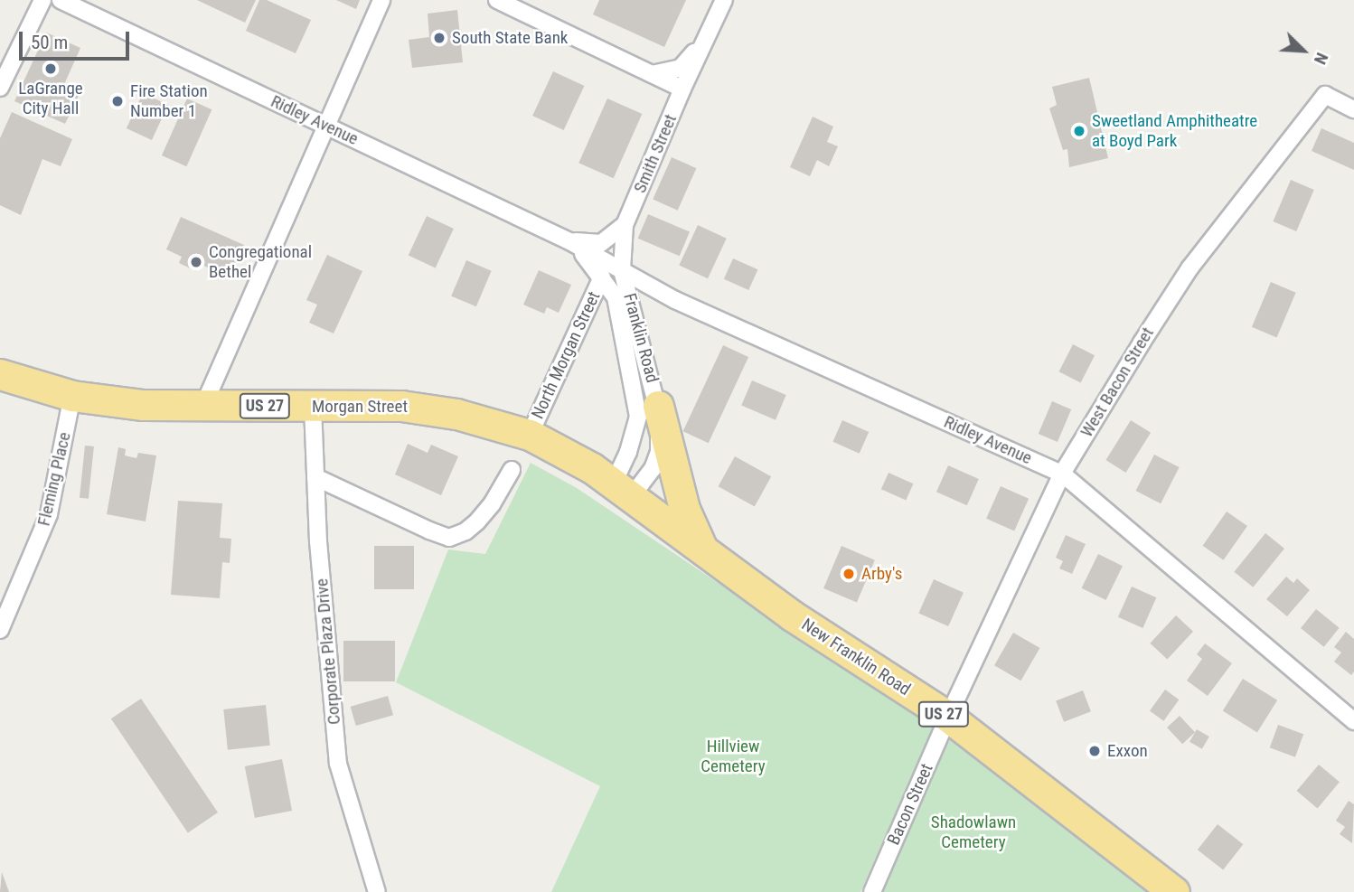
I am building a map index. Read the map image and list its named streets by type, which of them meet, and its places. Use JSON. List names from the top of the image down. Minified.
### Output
{"streets":{"highway":["US 27","Morgan Street","New Franklin Road"],"street":["Ridley Avenue","Smith Street","Franklin Road","North Morgan Street","West Bacon Street","Fleming Place","Corporate Plaza Drive","Bacon Street"]},"crossings":[["Ridley Avenue","Smith Street"],["Ridley Avenue","Franklin Road"],["Ridley Avenue","North Morgan Street"],["Ridley Avenue","West Bacon Street"],["Smith Street","Franklin Road"],["Franklin Road","North Morgan Street"],["Franklin Road","New Franklin Road"],["North Morgan Street","Morgan Street"],["North Morgan Street","New Franklin Road"],["West Bacon Street","New Franklin Road"],["West Bacon Street","Bacon Street"],["Morgan Street","Fleming Place"],["Morgan Street","Corporate Plaza Drive"],["Morgan Street","New Franklin Road"],["New Franklin Road","Bacon Street"]],"parks":["Hillview Cemetery","Shadowlawn Cemetery"],"places":["South State Bank","LaGrange City Hall","Fire Station Number 1","Sweetland Amphitheatre at Boyd Park","Congregational Bethel","Arby's","Exxon"],"scale_bar":"50 m","north":"bottom right"}
